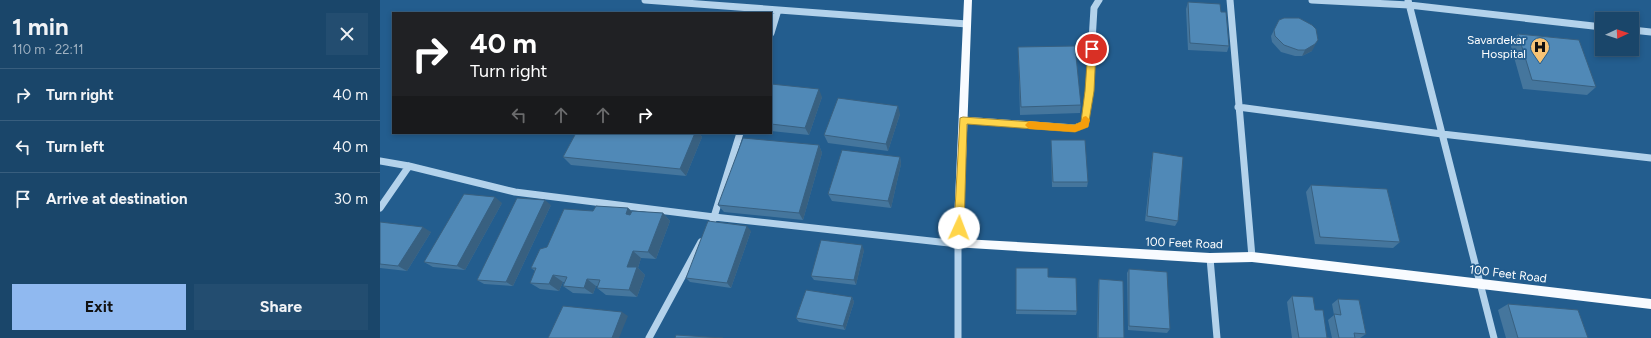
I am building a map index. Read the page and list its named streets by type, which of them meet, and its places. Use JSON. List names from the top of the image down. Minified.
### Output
{"streets":{"main road":["100 Feet Road"]},"places":{"hospital":["Savardekar Hospital"]},"north":"right","page":{"heading":["1 min","110 m · 22:11"],"turn":["40 m","Turn right"],"list":[{"name":"Turn right","value":"40 m"},{"name":"Turn left","value":"40 m"},{"name":"Arrive at destination","value":"30 m"}],"buttons":["Exit","Share"]}}
